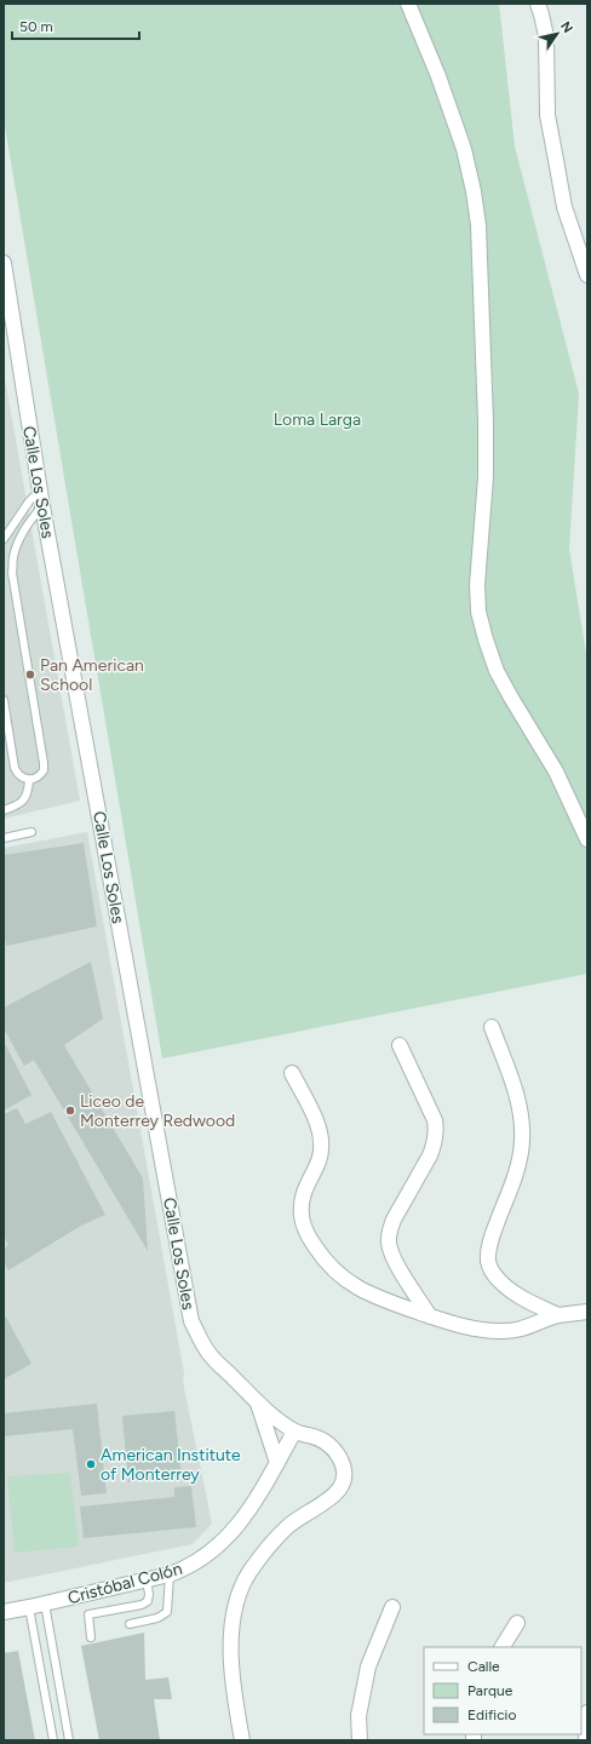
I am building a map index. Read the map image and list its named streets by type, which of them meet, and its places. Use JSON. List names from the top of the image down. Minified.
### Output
{"streets":{"street":["Calle Los Soles","Cristóbal Colón"]},"crossings":[["Calle Los Soles","Cristóbal Colón"]],"parks":["Loma Larga"],"places":["Pan American School","Liceo de Monterrey Redwood","American Institute of Monterrey"],"legend":["Calle","Parque","Edificio"],"scale_bar":"50 m","north":"top right"}
